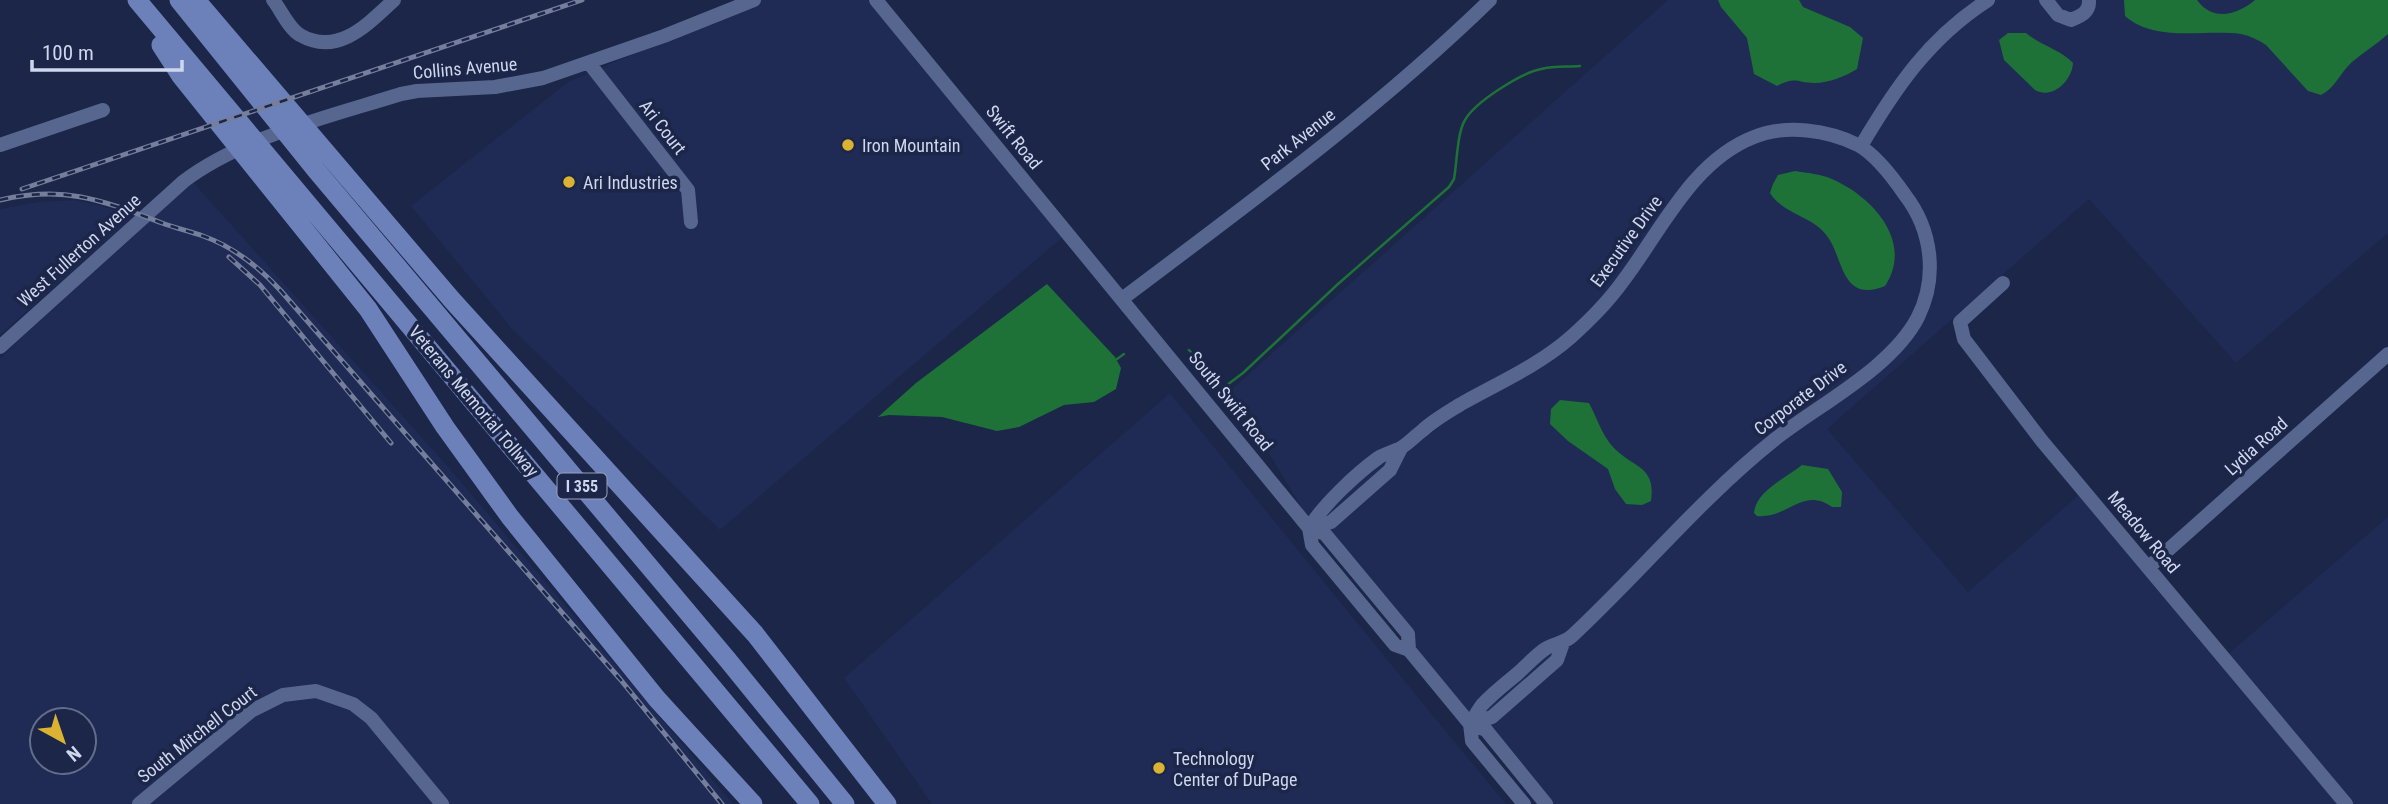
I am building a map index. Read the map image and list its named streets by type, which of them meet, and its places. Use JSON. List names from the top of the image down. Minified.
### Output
{"streets":{"highway":["Veterans Memorial Tollway","I 355"],"street":["Collins Avenue","Ari Court","Swift Road","Park Avenue","Executive Drive","West Fullerton Avenue","Corporate Drive","South Swift Road","Lydia Road","Meadow Road","South Mitchell Court"]},"crossings":[["Collins Avenue","Ari Court"],["Collins Avenue","West Fullerton Avenue"],["Swift Road","Park Avenue"],["Swift Road","South Swift Road"],["Park Avenue","South Swift Road"],["Executive Drive","Corporate Drive"],["Executive Drive","South Swift Road"],["Corporate Drive","South Swift Road"],["Lydia Road","Meadow Road"]],"places":["Iron Mountain","Ari Industries","Technology Center of DuPage"],"scale_bar":"100 m","north":"bottom right"}
